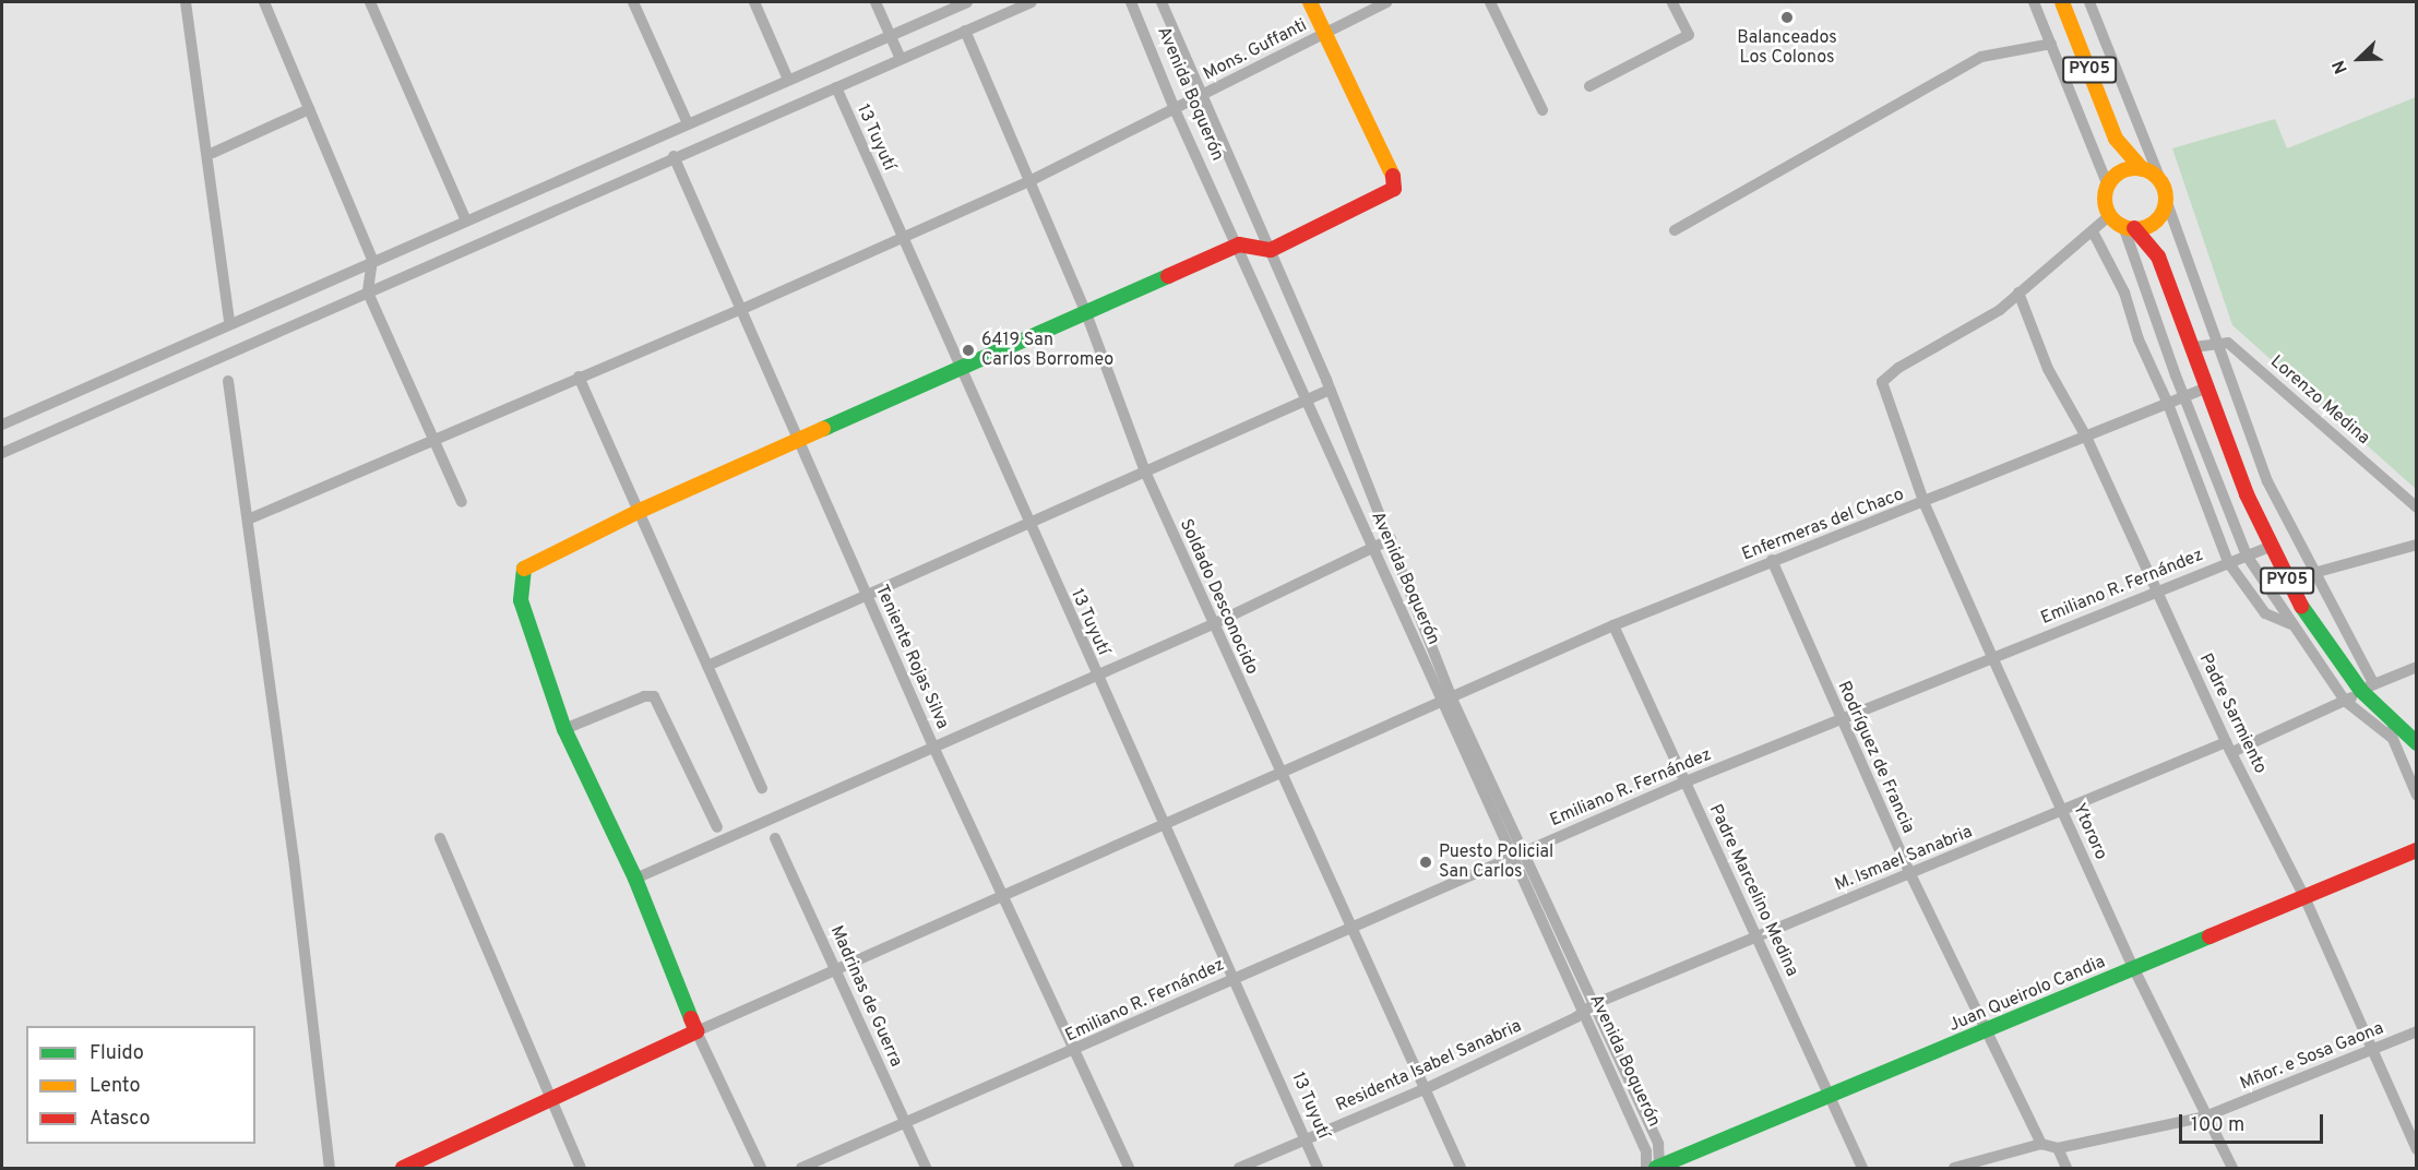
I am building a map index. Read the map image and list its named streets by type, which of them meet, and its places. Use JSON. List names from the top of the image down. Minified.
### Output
{"streets":{"main road":["PY05","Juan Queirolo Candia"],"street":["Mons. Guffanti","Avenida Boquerón","13 Tuyutí","Lorenzo Medina","Enfermeras del Chaco","Emiliano R. Fernández","Soldado Desconocido","Teniente Rojas Silva","Padre Sarmiento","Rodríguez de Francia","Ytororo","M. Ismael Sanabria","Padre Marcelino Medina","Madrinas de Guerra","Mñor. e Sosa Gaona","Residenta Isabel Sanabria"]},"crossings":[["Mons. Guffanti","Avenida Boquerón"],["Mons. Guffanti","13 Tuyutí"],["Mons. Guffanti","Soldado Desconocido"],["Mons. Guffanti","Teniente Rojas Silva"],["PY05","Enfermeras del Chaco"],["PY05","Emiliano R. Fernández"],["PY05","M. Ismael Sanabria"],["Avenida Boquerón","Enfermeras del Chaco"],["Avenida Boquerón","Emiliano R. Fernández"],["Avenida Boquerón","M. Ismael Sanabria"],["Avenida Boquerón","Juan Queirolo Candia"],["Avenida Boquerón","Residenta Isabel Sanabria"],["13 Tuyutí","Enfermeras del Chaco"],["13 Tuyutí","Emiliano R. Fernández"],["13 Tuyutí","Residenta Isabel Sanabria"],["Enfermeras del Chaco","Soldado Desconocido"],["Enfermeras del Chaco","Teniente Rojas Silva"],["Enfermeras del Chaco","Padre Sarmiento"],["Enfermeras del Chaco","Rodríguez de Francia"],["Enfermeras del Chaco","Ytororo"],["Enfermeras del Chaco","Padre Marcelino Medina"],["Enfermeras del Chaco","Madrinas de Guerra"],["Emiliano R. Fernández","Soldado Desconocido"],["Emiliano R. Fernández","Teniente Rojas Silva"],["Emiliano R. Fernández","Padre Sarmiento"],["Emiliano R. Fernández","Rodríguez de Francia"],["Emiliano R. Fernández","Ytororo"],["Emiliano R. Fernández","Padre Marcelino Medina"],["Emiliano R. Fernández","Madrinas de Guerra"],["Soldado Desconocido","Residenta Isabel Sanabria"],["Padre Sarmiento","Ytororo"],["Padre Sarmiento","M. Ismael Sanabria"],["Padre Sarmiento","Juan Queirolo Candia"],["Padre Sarmiento","Mñor. e Sosa Gaona"],["Rodríguez de Francia","M. Ismael Sanabria"],["Rodríguez de Francia","Juan Queirolo Candia"],["Rodríguez de Francia","Mñor. e Sosa Gaona"],["Ytororo","M. Ismael Sanabria"],["Ytororo","Juan Queirolo Candia"],["Ytororo","Mñor. e Sosa Gaona"],["M. Ismael Sanabria","Padre Marcelino Medina"],["M. Ismael Sanabria","Residenta Isabel Sanabria"],["Padre Marcelino Medina","Juan Queirolo Candia"]],"places":["Balanceados Los Colonos","6419 San Carlos Borromeo","Puesto Policial San Carlos"],"legend":["Fluido","Lento","Atasco"],"scale_bar":"100 m","north":"bottom left"}
